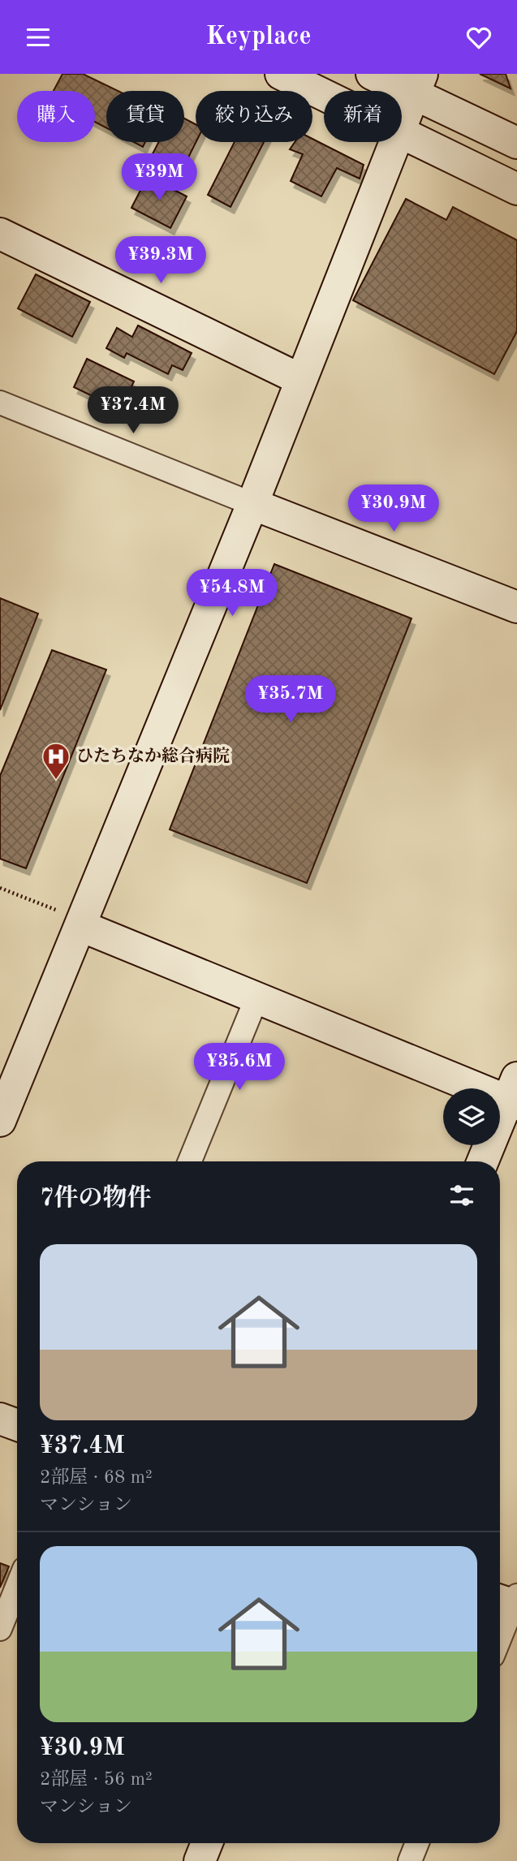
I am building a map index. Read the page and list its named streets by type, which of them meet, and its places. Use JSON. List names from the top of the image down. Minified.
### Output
{"places":{"hospital":["ひたちなか総合病院"]},"page":{"header":"Keyplace","chip":["購入","賃貸","絞り込み","新着"],"price":["¥39M","¥39.3M","¥37.4M","¥30.9M","¥54.8M","¥35.7M","¥35.6M"],"heading":"7件の物件","list":[{"name":"¥37.4M","note":"2部屋 · 68 m² · マンション"},{"name":"¥30.9M","note":"2部屋 · 56 m² · マンション"}]}}
